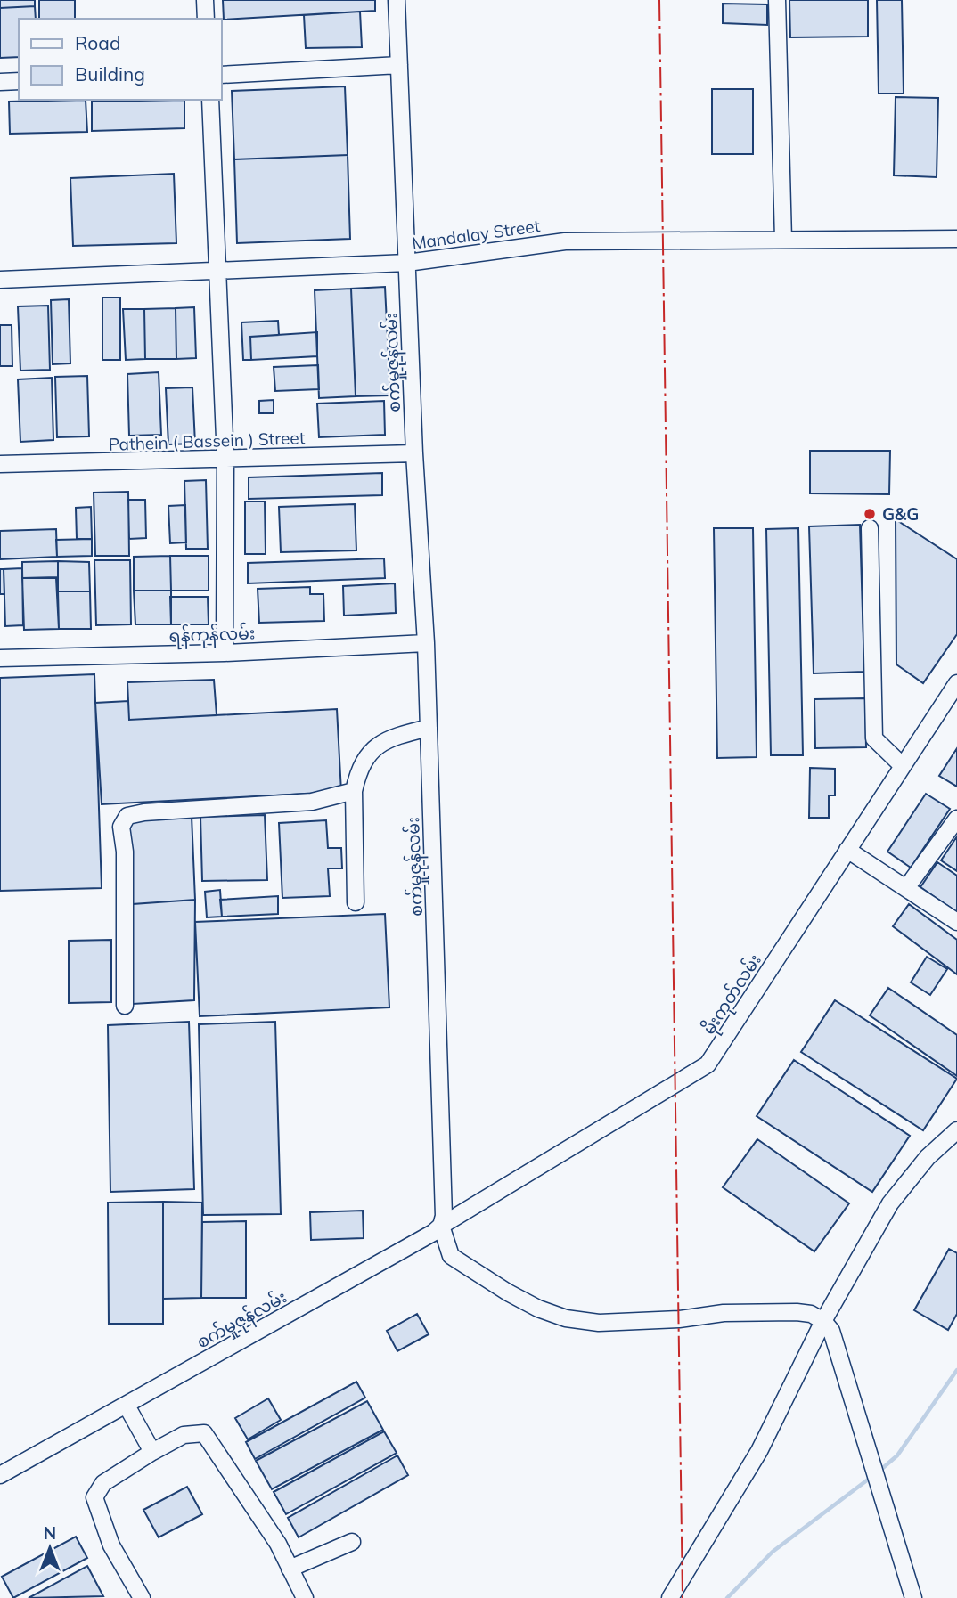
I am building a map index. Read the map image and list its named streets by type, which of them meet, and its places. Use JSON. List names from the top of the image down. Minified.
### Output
{"streets":{"street":["Mandalay Street","စက်မှုဇုန်လမ်း","Pathein ( Bassein ) Street","ရန်ကုန်လမ်း","မိုးကုတ်လမ်း"]},"crossings":[["Mandalay Street","စက်မှုဇုန်လမ်း"],["စက်မှုဇုန်လမ်း","Pathein ( Bassein ) Street"],["စက်မှုဇုန်လမ်း","ရန်ကုန်လမ်း"],["စက်မှုဇုန်လမ်း","မိုးကုတ်လမ်း"]],"places":["G&G"],"legend":["Road","Building"],"north":"top"}
